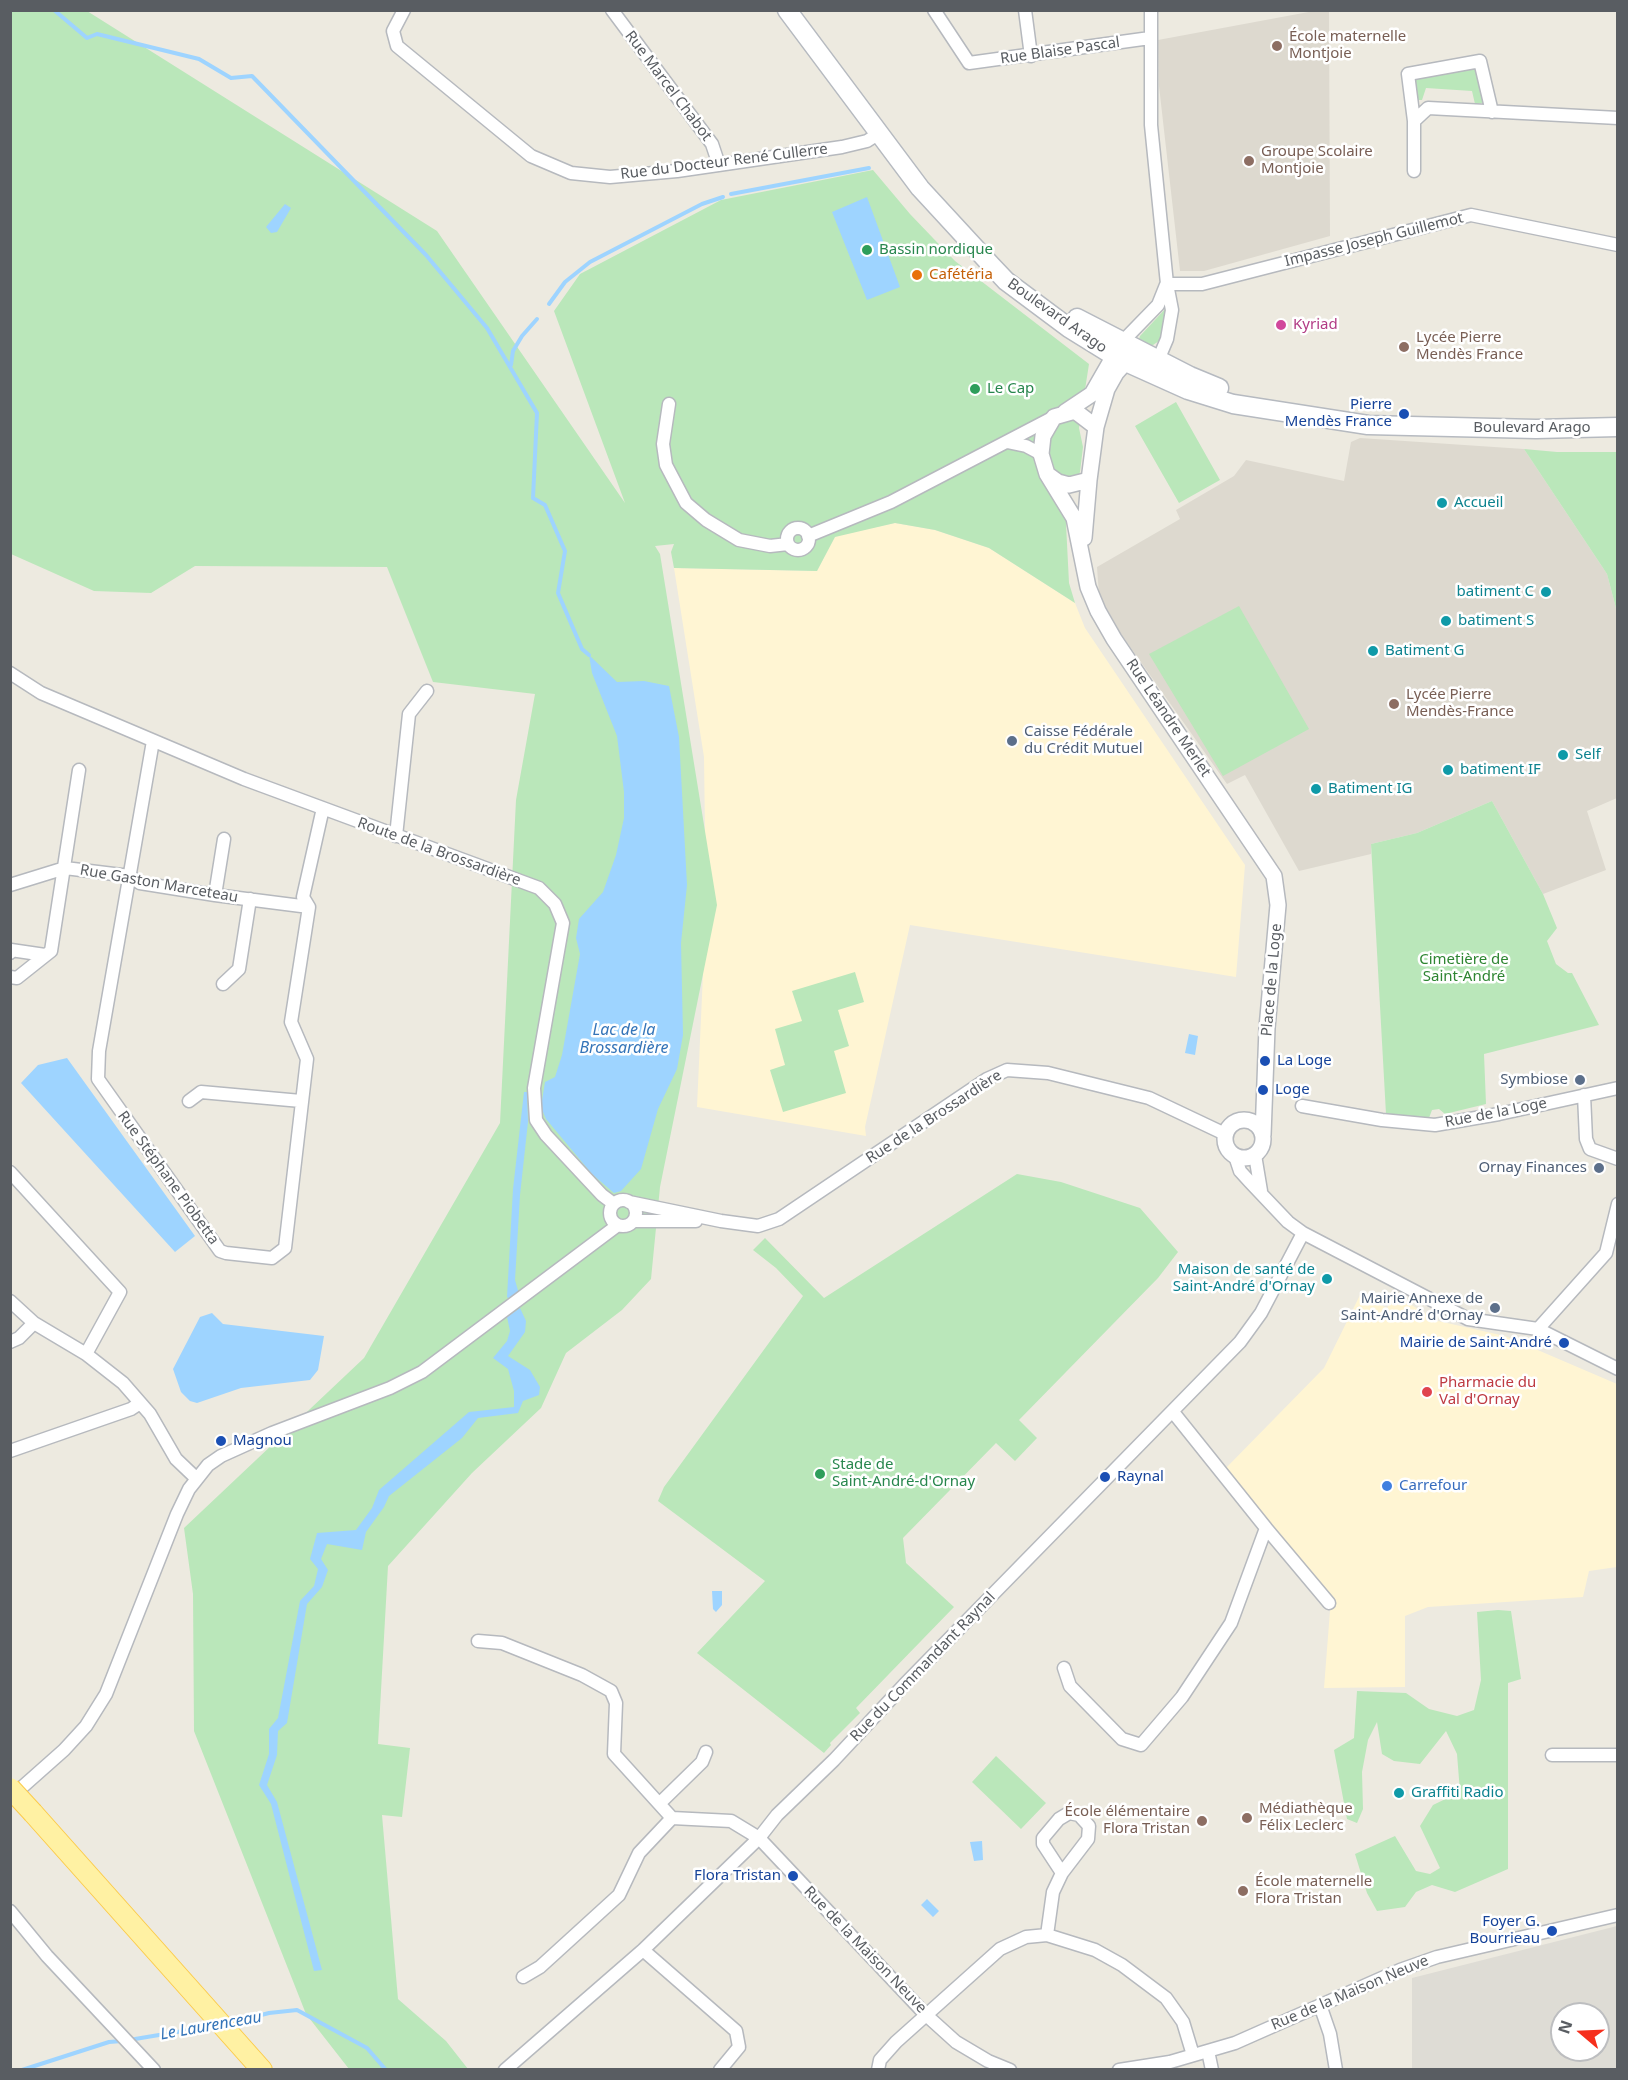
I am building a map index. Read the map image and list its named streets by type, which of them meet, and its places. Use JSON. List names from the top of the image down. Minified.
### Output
{"streets":{"main road":["Boulevard Arago"],"street":["Rue Blaise Pascal","Rue Marcel Chabot","Rue du Docteur René Cullerre","Impasse Joseph Guillemot","Rue Léandre Merlet","Route de la Brossardière","Rue Gaston Marceteau","Place de la Loge","Rue de la Loge","Rue de la Brossardière","Rue Stéphane Piobetta","Rue du Commandant Raynal","Rue de la Maison Neuve"]},"crossings":[["Rue Marcel Chabot","Rue du Docteur René Cullerre"],["Rue du Docteur René Cullerre","Boulevard Arago"],["Rue Léandre Merlet","Place de la Loge"],["Route de la Brossardière","Rue Stéphane Piobetta"],["Rue Gaston Marceteau","Rue Stéphane Piobetta"],["Place de la Loge","Rue de la Brossardière"],["Rue du Commandant Raynal","Rue de la Maison Neuve"]],"water":["Lac de la Brossardière","Le Laurenceau"],"parks":["Cimetière de Saint-André"],"places":["École maternelle Montjoie","Groupe Scolaire Montjoie","Bassin nordique","Cafétéria","Kyriad","Lycée Pierre Mendès France","Le Cap","Pierre Mendès France","Accueil","batiment C","batiment S","Batiment G","Lycée Pierre Mendès-France","Caisse Fédérale du Crédit Mutuel","Self","batiment IF","Batiment IG","La Loge","Symbiose","Loge","Ornay Finances","Maison de santé de Saint-André d'Ornay","Mairie Annexe de Saint-André d'Ornay","Mairie de Saint-André","Pharmacie du Val d'Ornay","Magnou","Stade de Saint-André-d'Ornay","Raynal","Carrefour","Graffiti Radio","Médiathèque Félix Leclerc","École élémentaire Flora Tristan","Flora Tristan","École maternelle Flora Tristan","Foyer G. Bourrieau"],"north":"left"}
